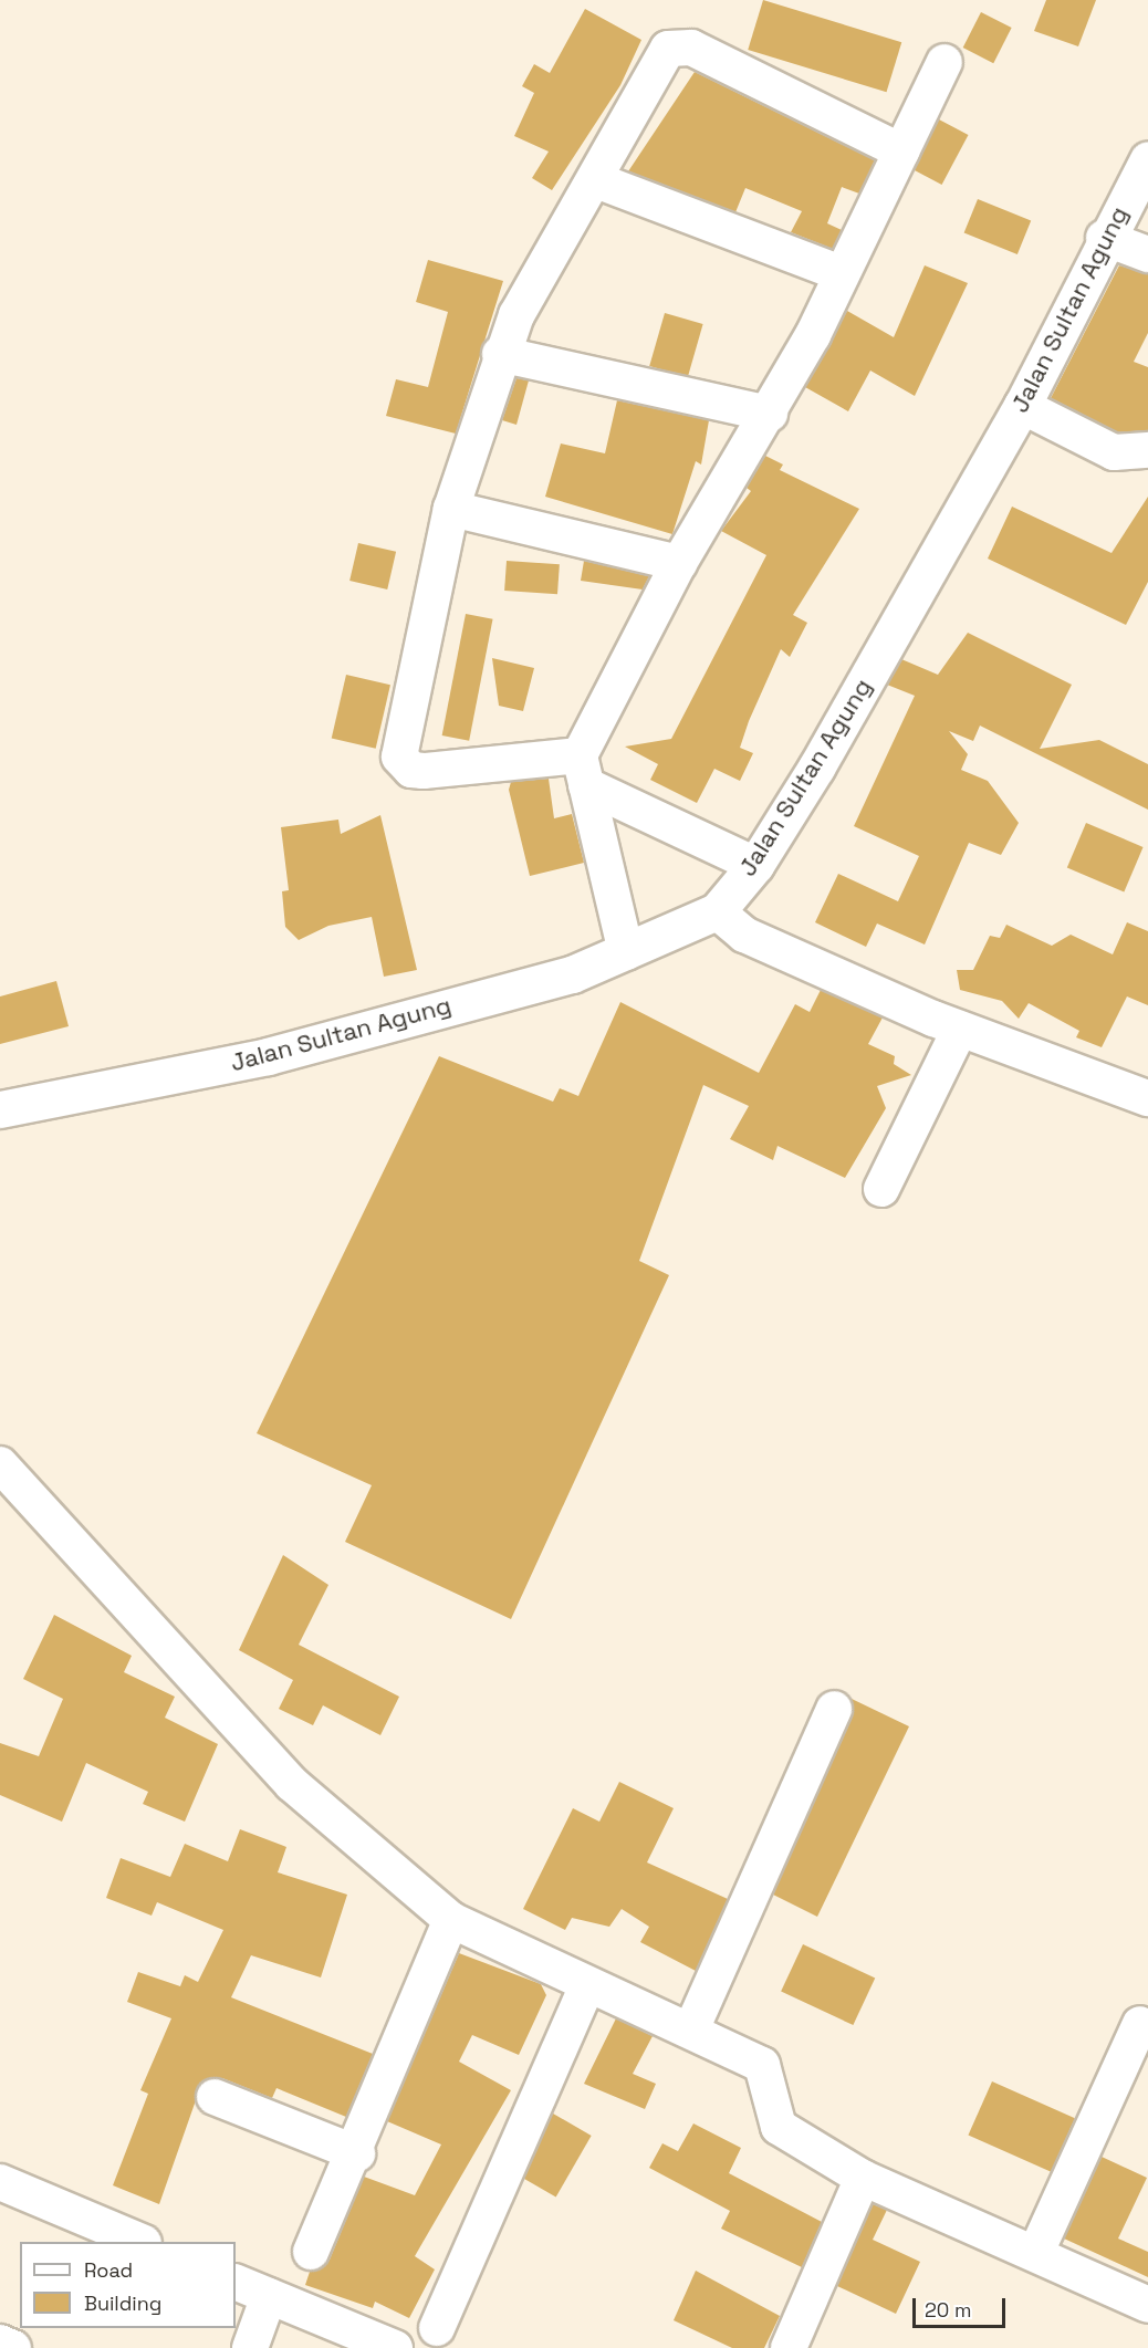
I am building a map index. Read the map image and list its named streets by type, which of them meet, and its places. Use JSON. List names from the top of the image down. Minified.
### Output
{"streets":{"street":["Jalan Sultan Agung"]},"legend":["Road","Building"],"scale_bar":"20 m"}
